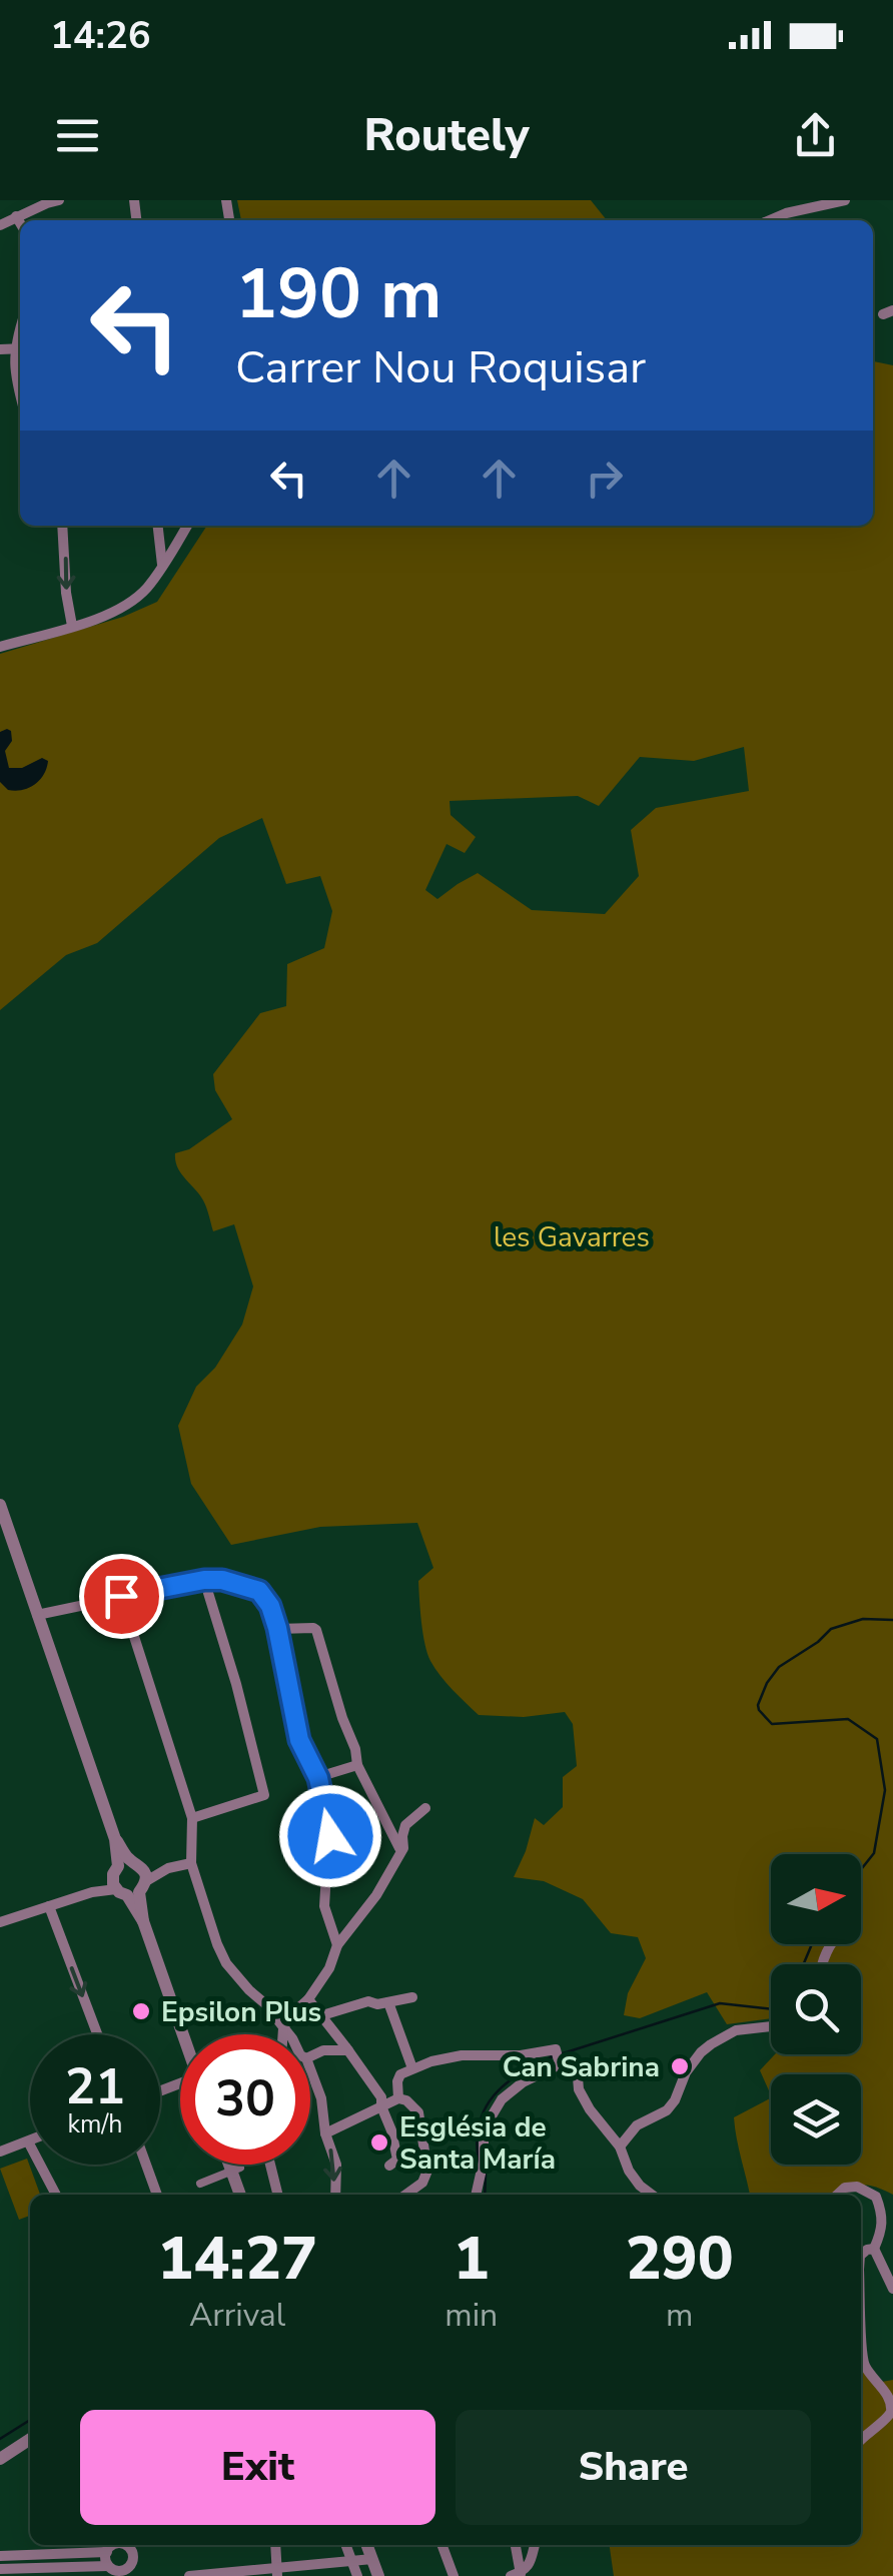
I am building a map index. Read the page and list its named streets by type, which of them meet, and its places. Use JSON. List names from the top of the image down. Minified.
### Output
{"parks":["les Gavarres"],"places":["Epsilon Plus","Can Sabrina","Església de Santa María"],"north":"right","page":{"status":"14:26","header":"Routely","turn":["190 m","Carrer Nou Roquisar"],"speed":"21 km/h","limit":"30","eta":["14:27","Arrival","1","min","290","m"],"buttons":["Exit","Share"]}}
